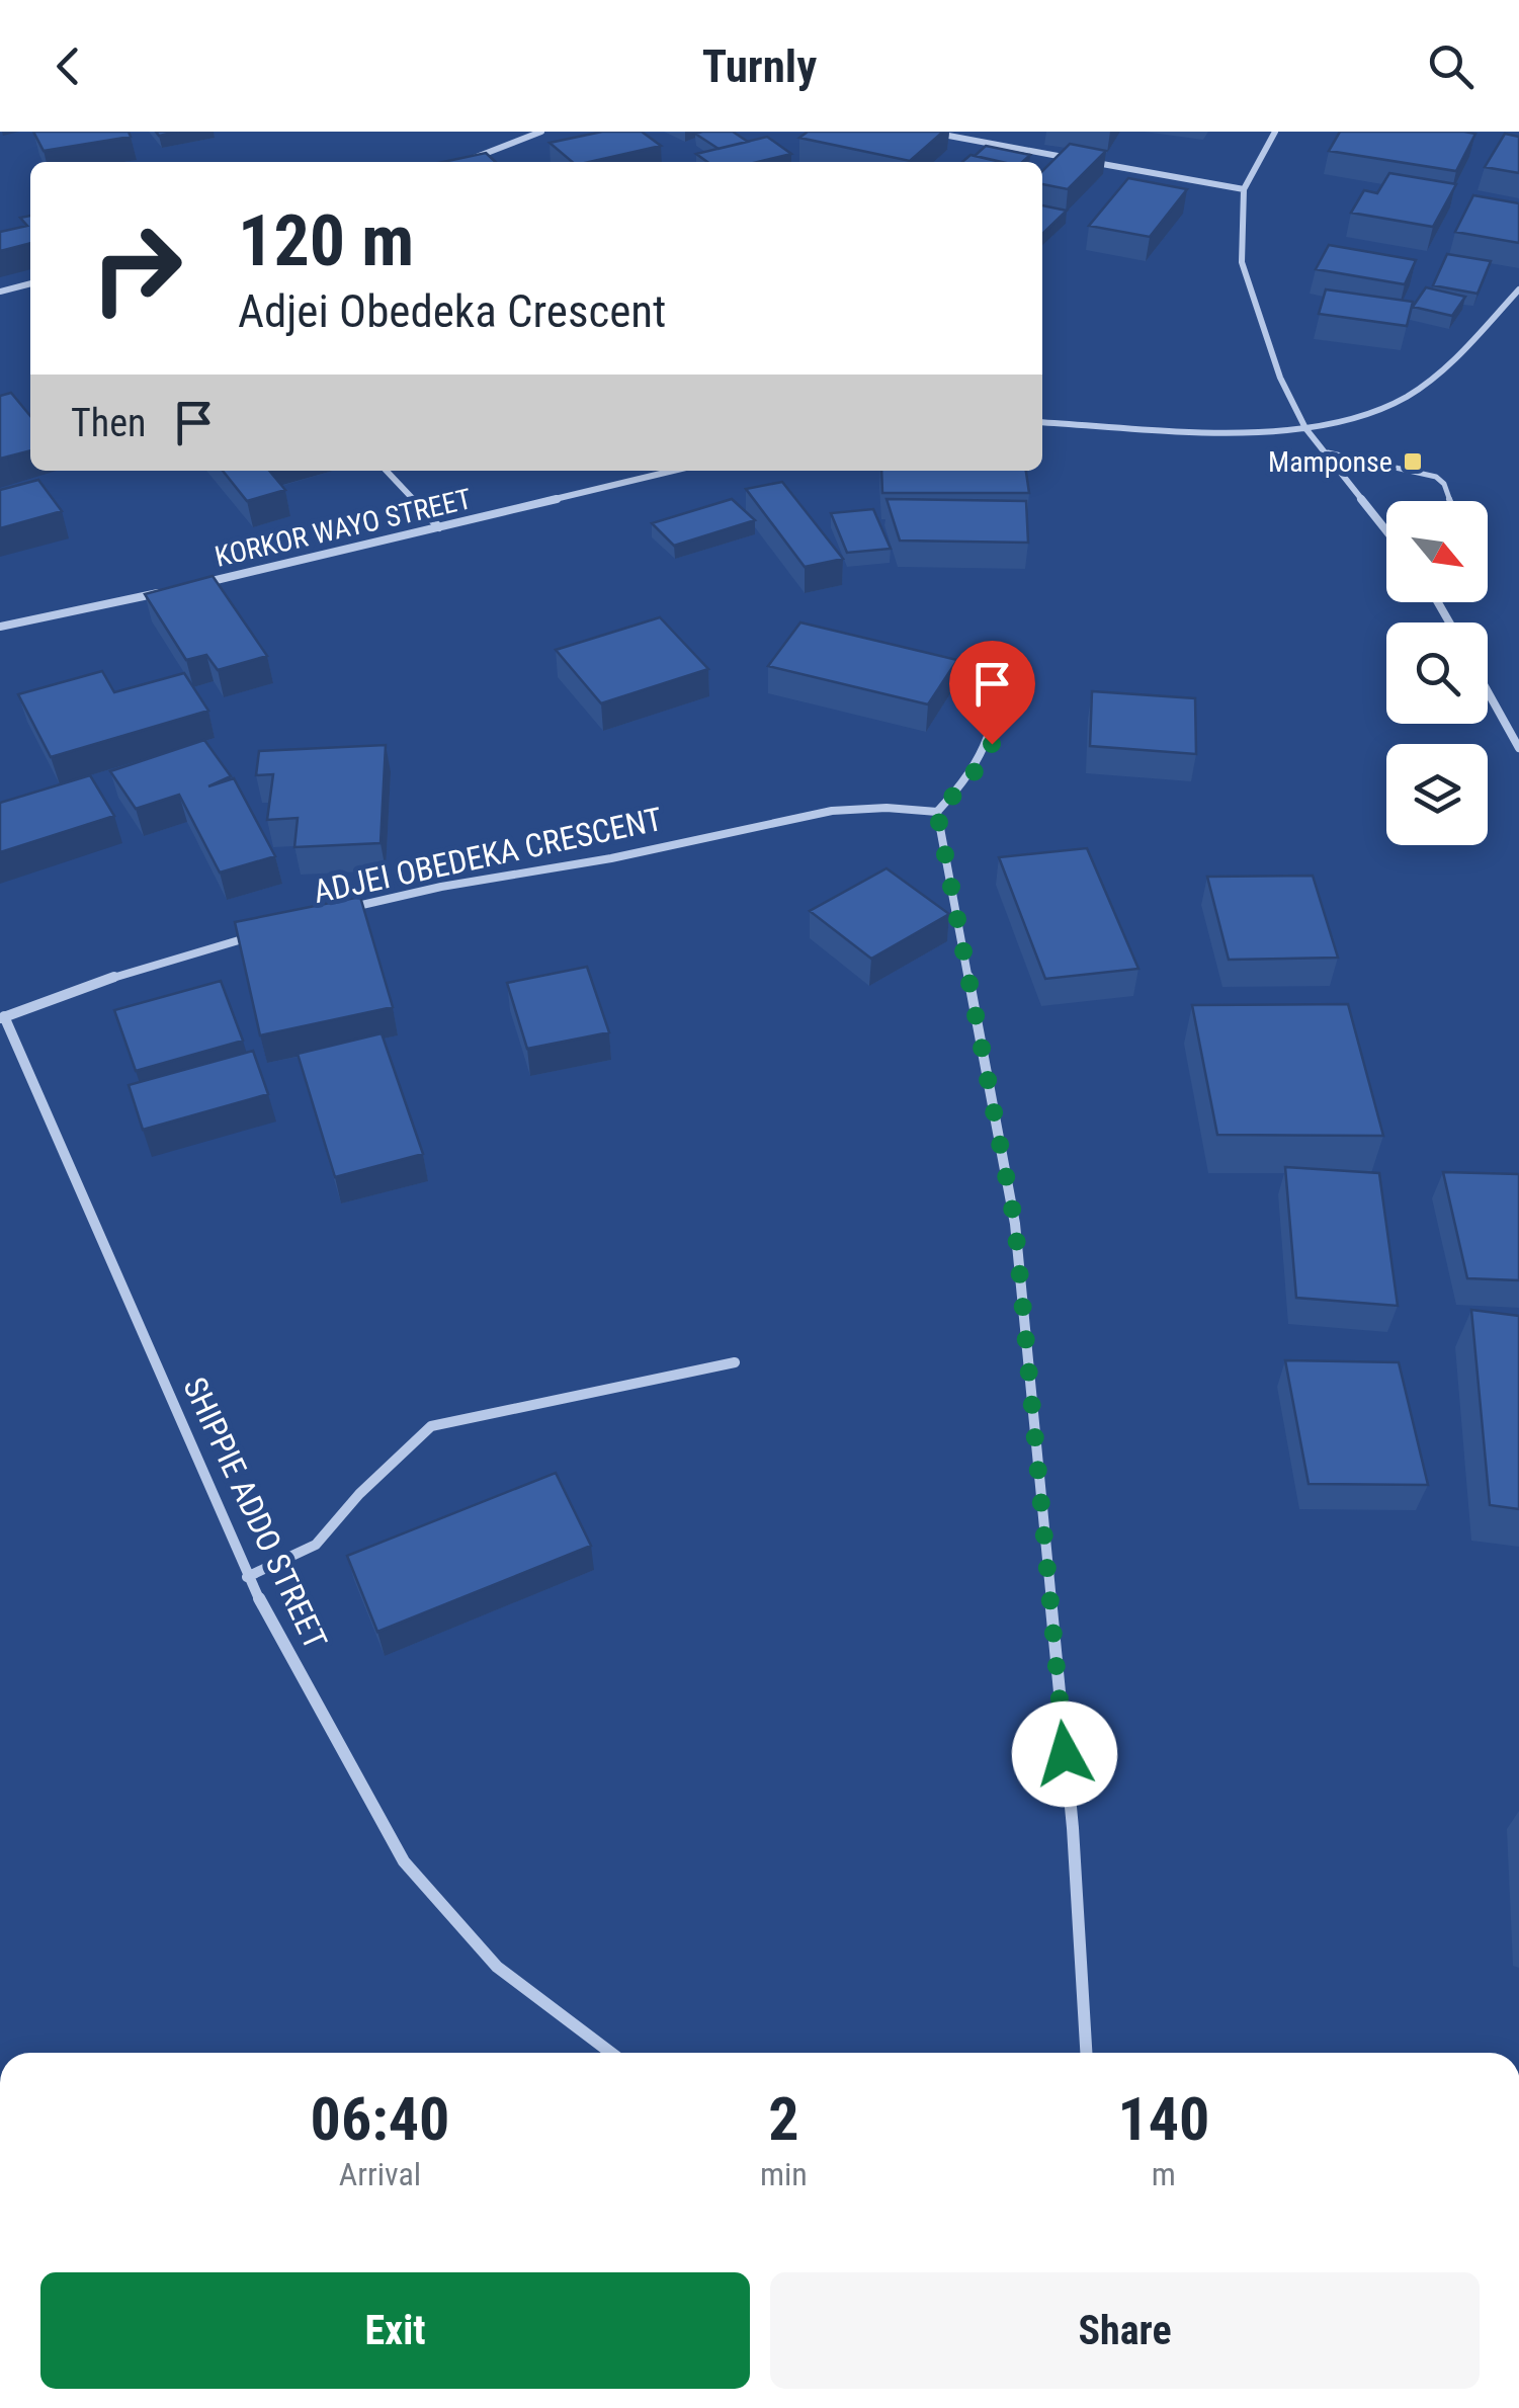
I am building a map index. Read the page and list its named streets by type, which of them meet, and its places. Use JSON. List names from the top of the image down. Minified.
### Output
{"streets":{"street":["KORKOR WAYO STREET","ADJEI OBEDEKA CRESCENT","SHIPPIE ADDO STREET"]},"places":{"transit":["Mamponse"]},"north":"bottom right","page":{"header":"Turnly","turn":["120 m","Adjei Obedeka Crescent"],"then":"Then","eta":["06:40","Arrival","2","min","140","m"],"buttons":["Exit","Share"]}}
